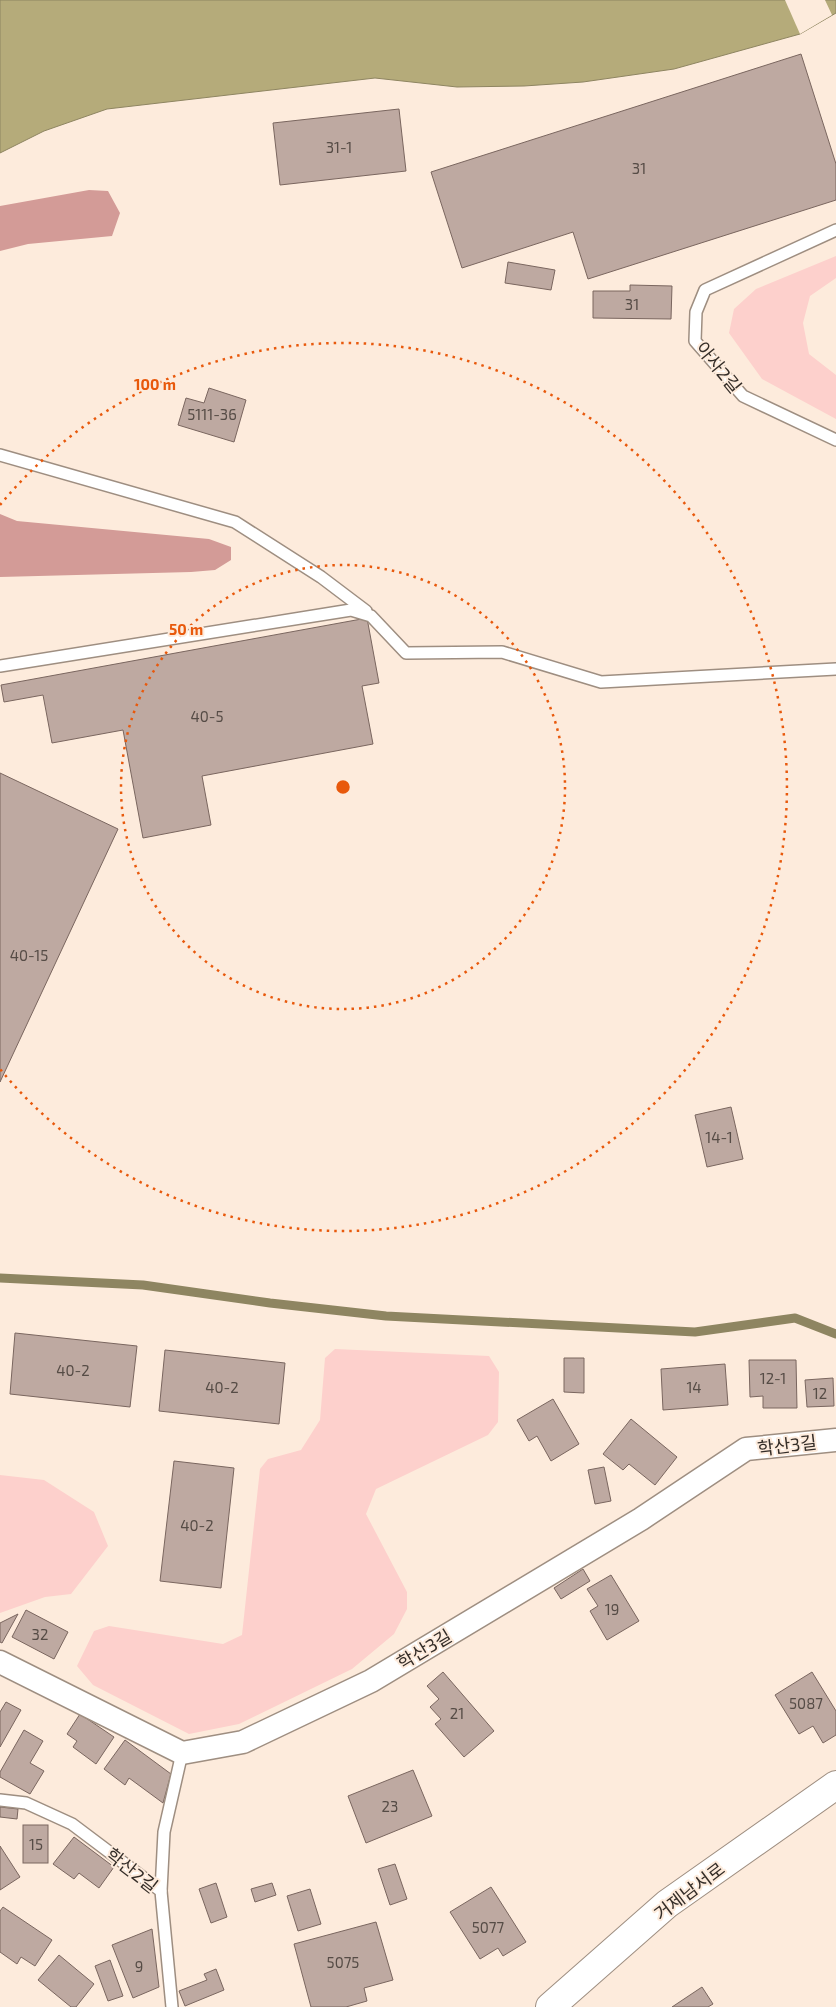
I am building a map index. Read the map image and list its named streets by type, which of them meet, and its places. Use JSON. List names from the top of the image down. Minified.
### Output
{"streets":{"main road":["거제남서로"],"street":["학산3길"],"lane":["아사2길","학산2길"]},"house_numbers":["31-1","31","31","5111-36","40-5","40-15","14-1","40-2","12-1","40-2","14","12","40-2","19","32","5087","21","23","15","5077","5075","9"],"rings":["100 m","50 m"]}
